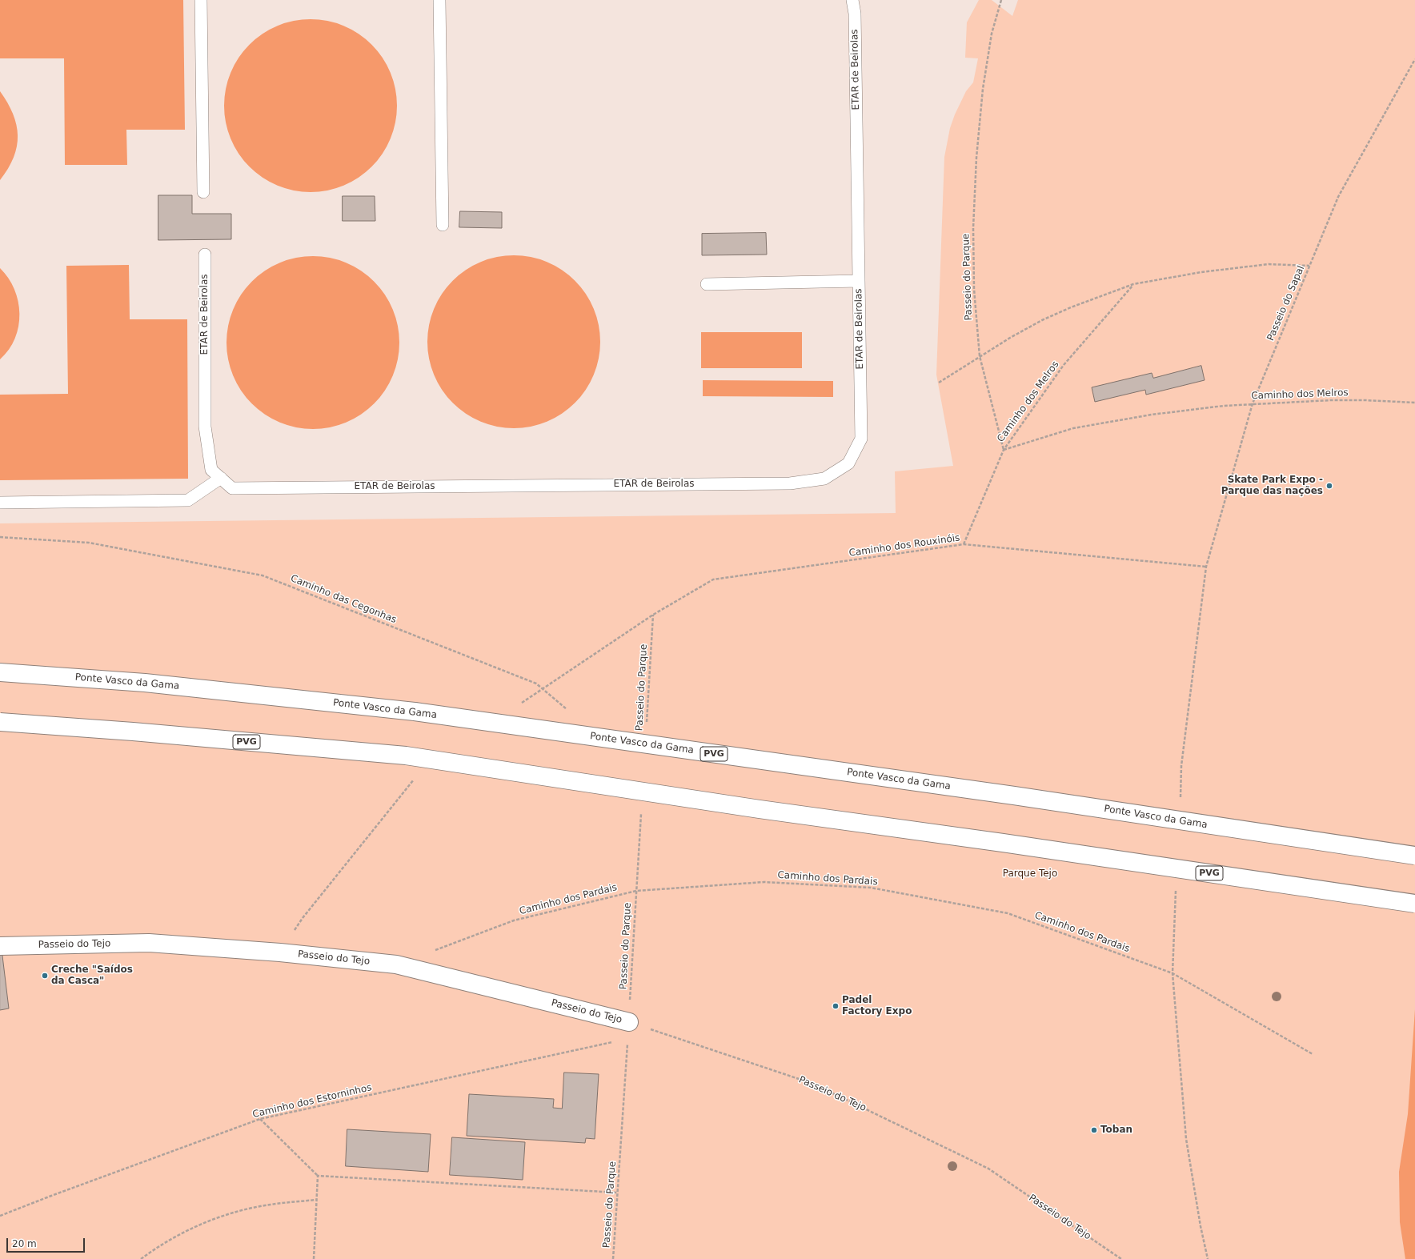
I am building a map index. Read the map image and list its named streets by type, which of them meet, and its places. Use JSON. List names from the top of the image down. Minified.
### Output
{"streets":{"main road":["Ponte Vasco da Gama","PVG","Passeio do Tejo"],"lane":["ETAR de Beirolas"],"path":["Passeio do Parque","Passeio do Sapal","Caminho dos Melros","Caminho dos Rouxinóis","Caminho das Cegonhas","Caminho dos Pardais","Caminho dos Estorninhos"]},"crossings":[["Passeio do Parque","Caminho dos Melros"],["Passeio do Parque","Caminho dos Rouxinóis"],["Passeio do Parque","Caminho dos Pardais"],["Passeio do Parque","Passeio do Tejo"],["Passeio do Parque","Caminho dos Estorninhos"],["Passeio do Sapal","Caminho dos Melros"],["Passeio do Sapal","Caminho dos Rouxinóis"],["Passeio do Tejo","Caminho dos Estorninhos"]],"parks":["Parque Tejo"],"places":["Skate Park Expo - Parque das nações","Creche \"Saídos da Casca\"","Padel Factory Expo","Toban"],"scale_bar":"20 m"}
